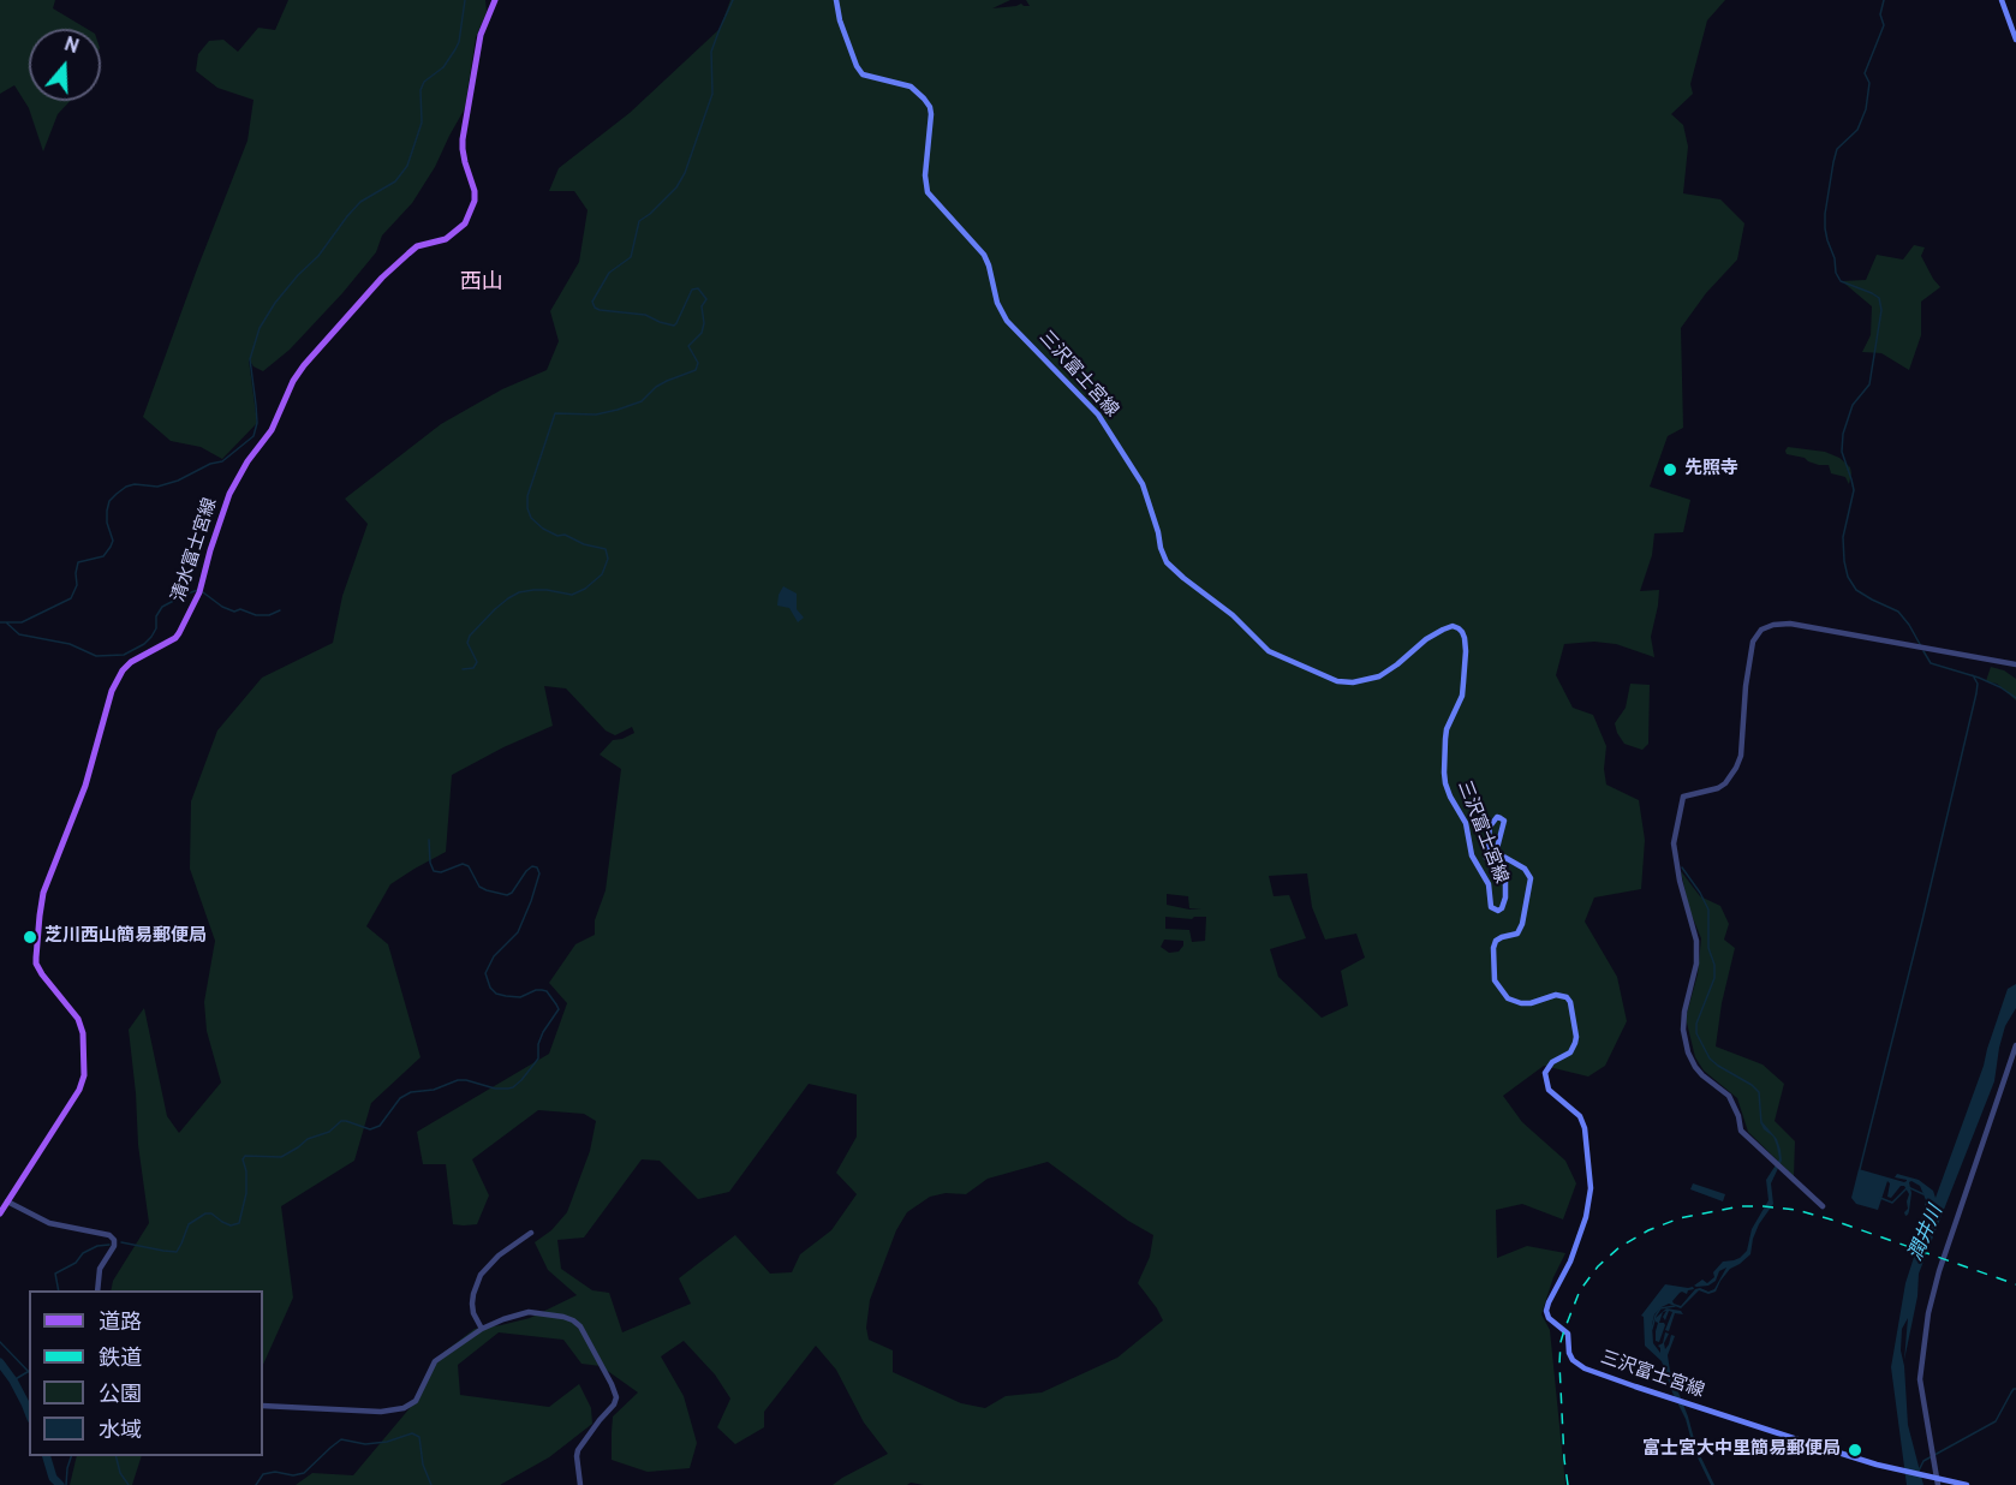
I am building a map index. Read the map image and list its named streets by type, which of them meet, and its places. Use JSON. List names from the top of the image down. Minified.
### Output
{"streets":{"main road":["三沢富士宮線","清水富士宮線"]},"districts":["西山"],"water":["潤井川"],"places":["先照寺","芝川西山簡易郵便局","富士宮大中里簡易郵便局"],"legend":["道路","鉄道","公園","水域"],"north":"top"}
